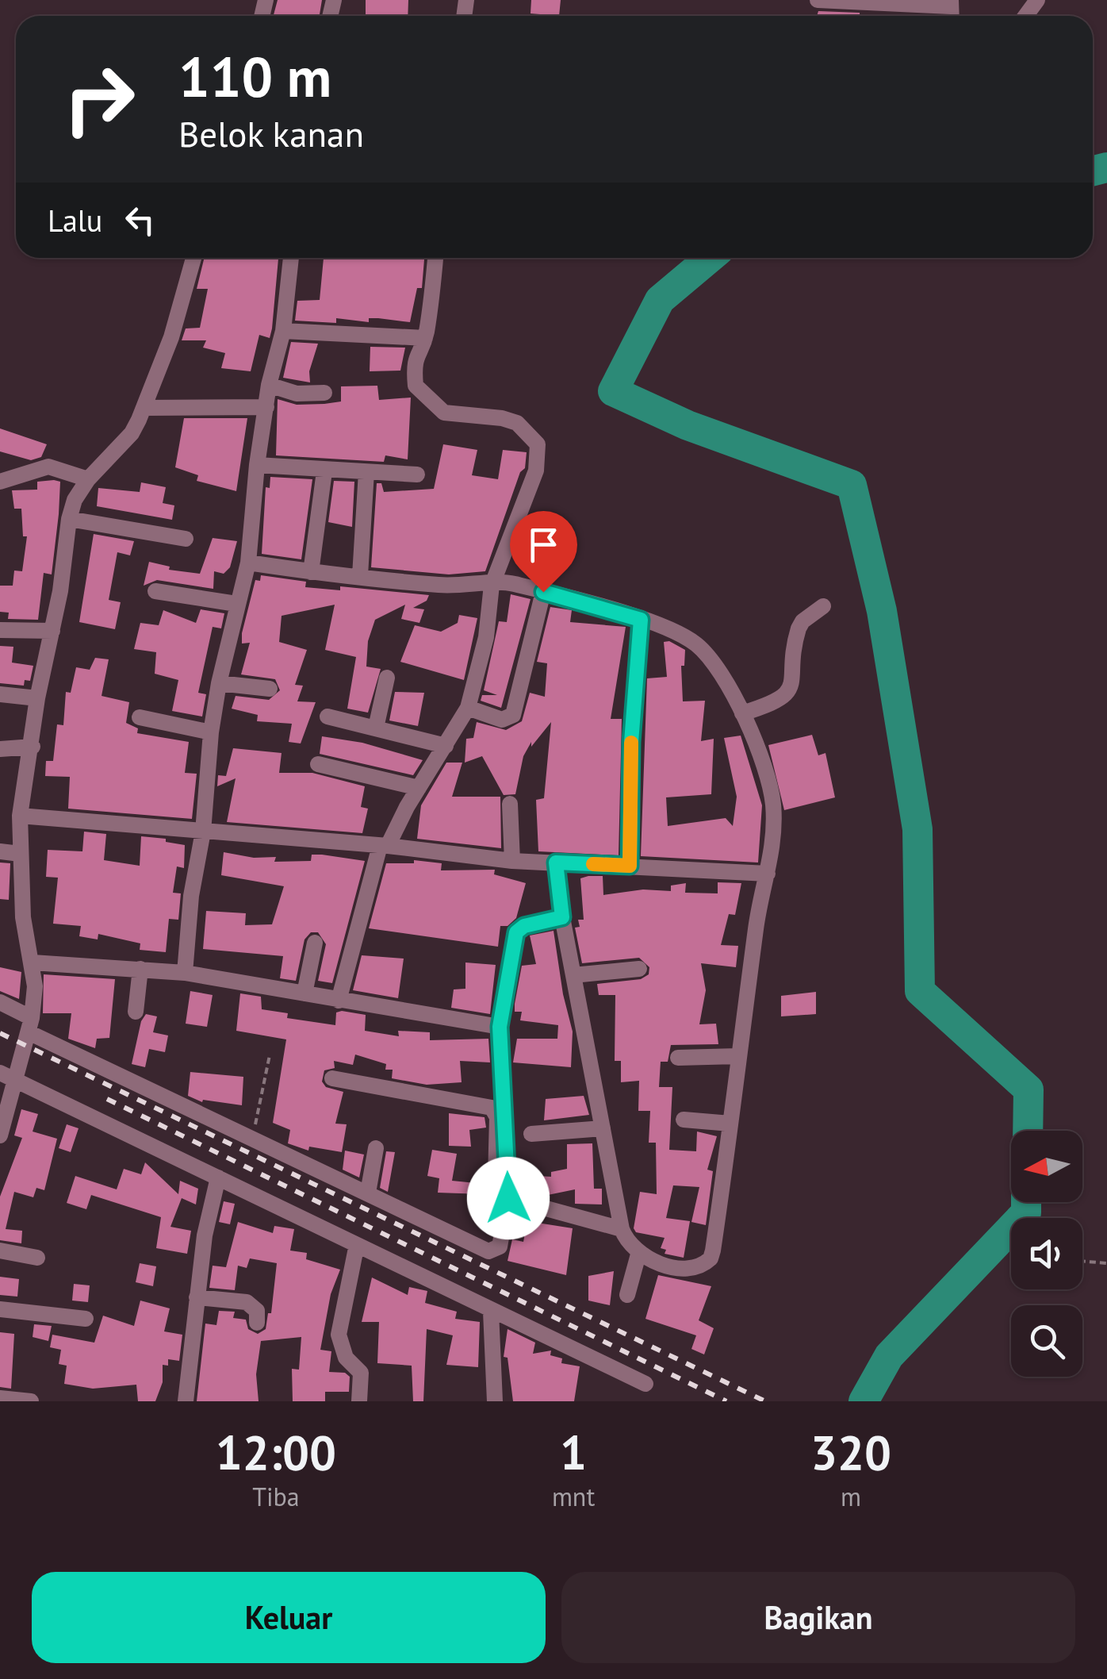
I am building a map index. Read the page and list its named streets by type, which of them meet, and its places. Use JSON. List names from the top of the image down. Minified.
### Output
{"north":"left","page":{"turn":["110 m","Belok kanan"],"then":"Lalu","eta":["12:00","Tiba","1","mnt","320","m"],"buttons":["Keluar","Bagikan"]}}
